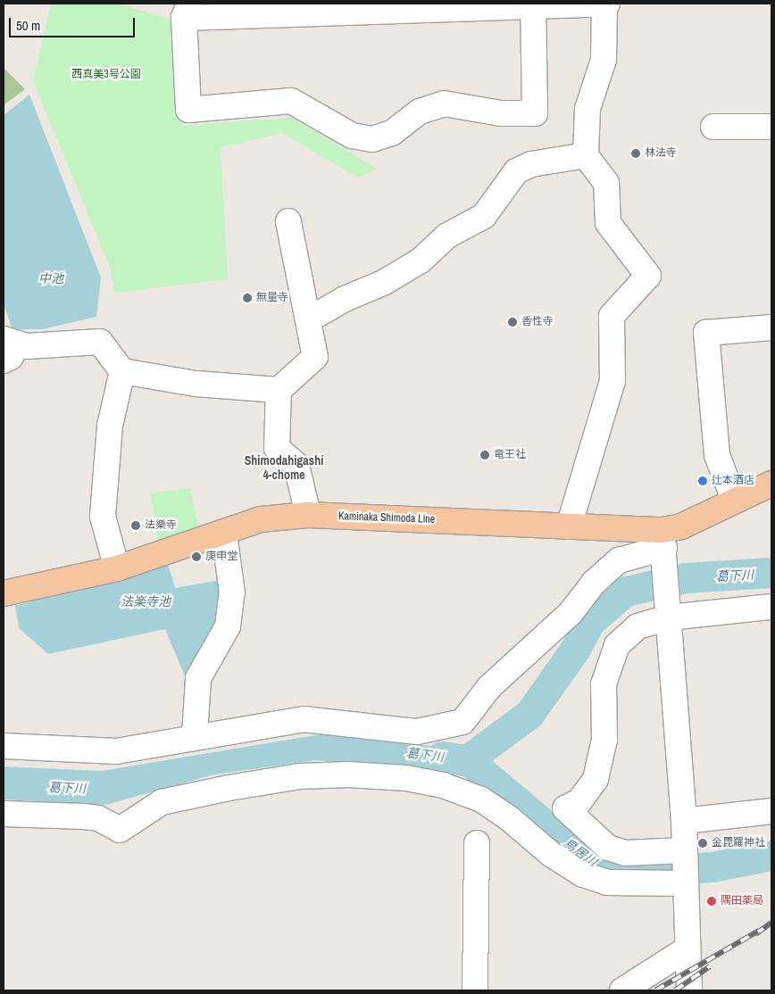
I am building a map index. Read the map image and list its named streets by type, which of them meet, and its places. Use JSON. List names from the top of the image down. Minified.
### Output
{"streets":{"main road":["Kaminaka Shimoda Line"]},"districts":["Shimodahigashi 4-chome"],"water":["中池","葛下川","法楽寺池","鳥居川"],"parks":["西真美3号公園"],"places":["林法寺","無量寺","香性寺","竜王社","辻本酒店","法樂寺","庚申堂","金毘羅神社","隅田薬局"],"scale_bar":"50 m"}
